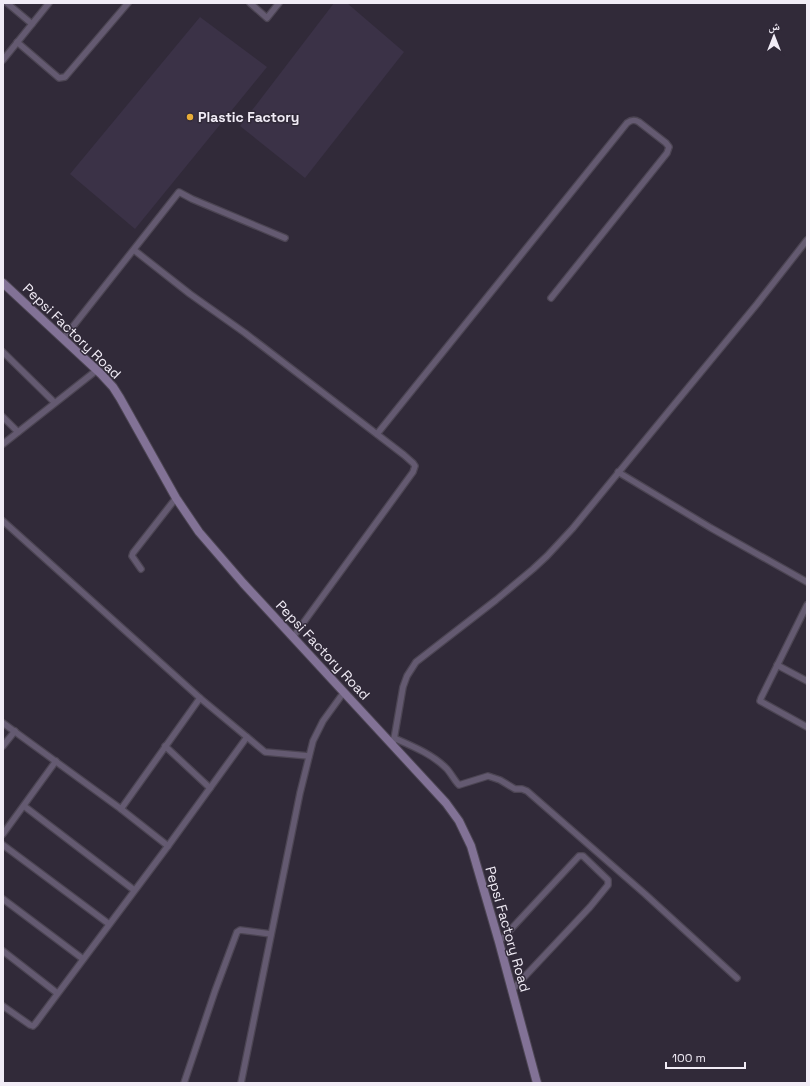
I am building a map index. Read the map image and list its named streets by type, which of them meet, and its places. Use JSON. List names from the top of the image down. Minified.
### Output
{"streets":{"main road":["Pepsi Factory Road"]},"places":["Plastic Factory"],"scale_bar":"100 m","north":"top"}
